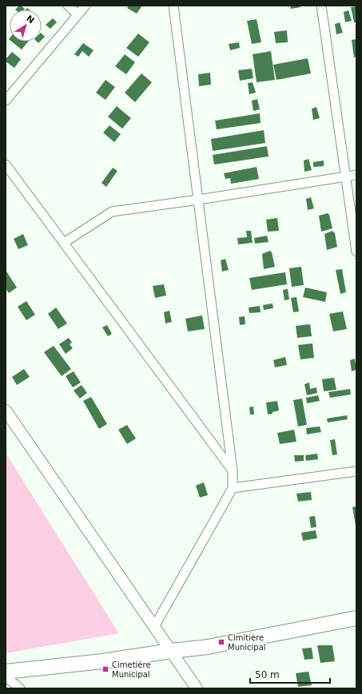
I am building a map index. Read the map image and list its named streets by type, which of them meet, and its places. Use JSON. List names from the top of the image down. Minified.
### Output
{"places":{"transit":["Cimitière Municipal","Cimetière Municipal"]},"scale_bar":"50 m","north":"top right"}
